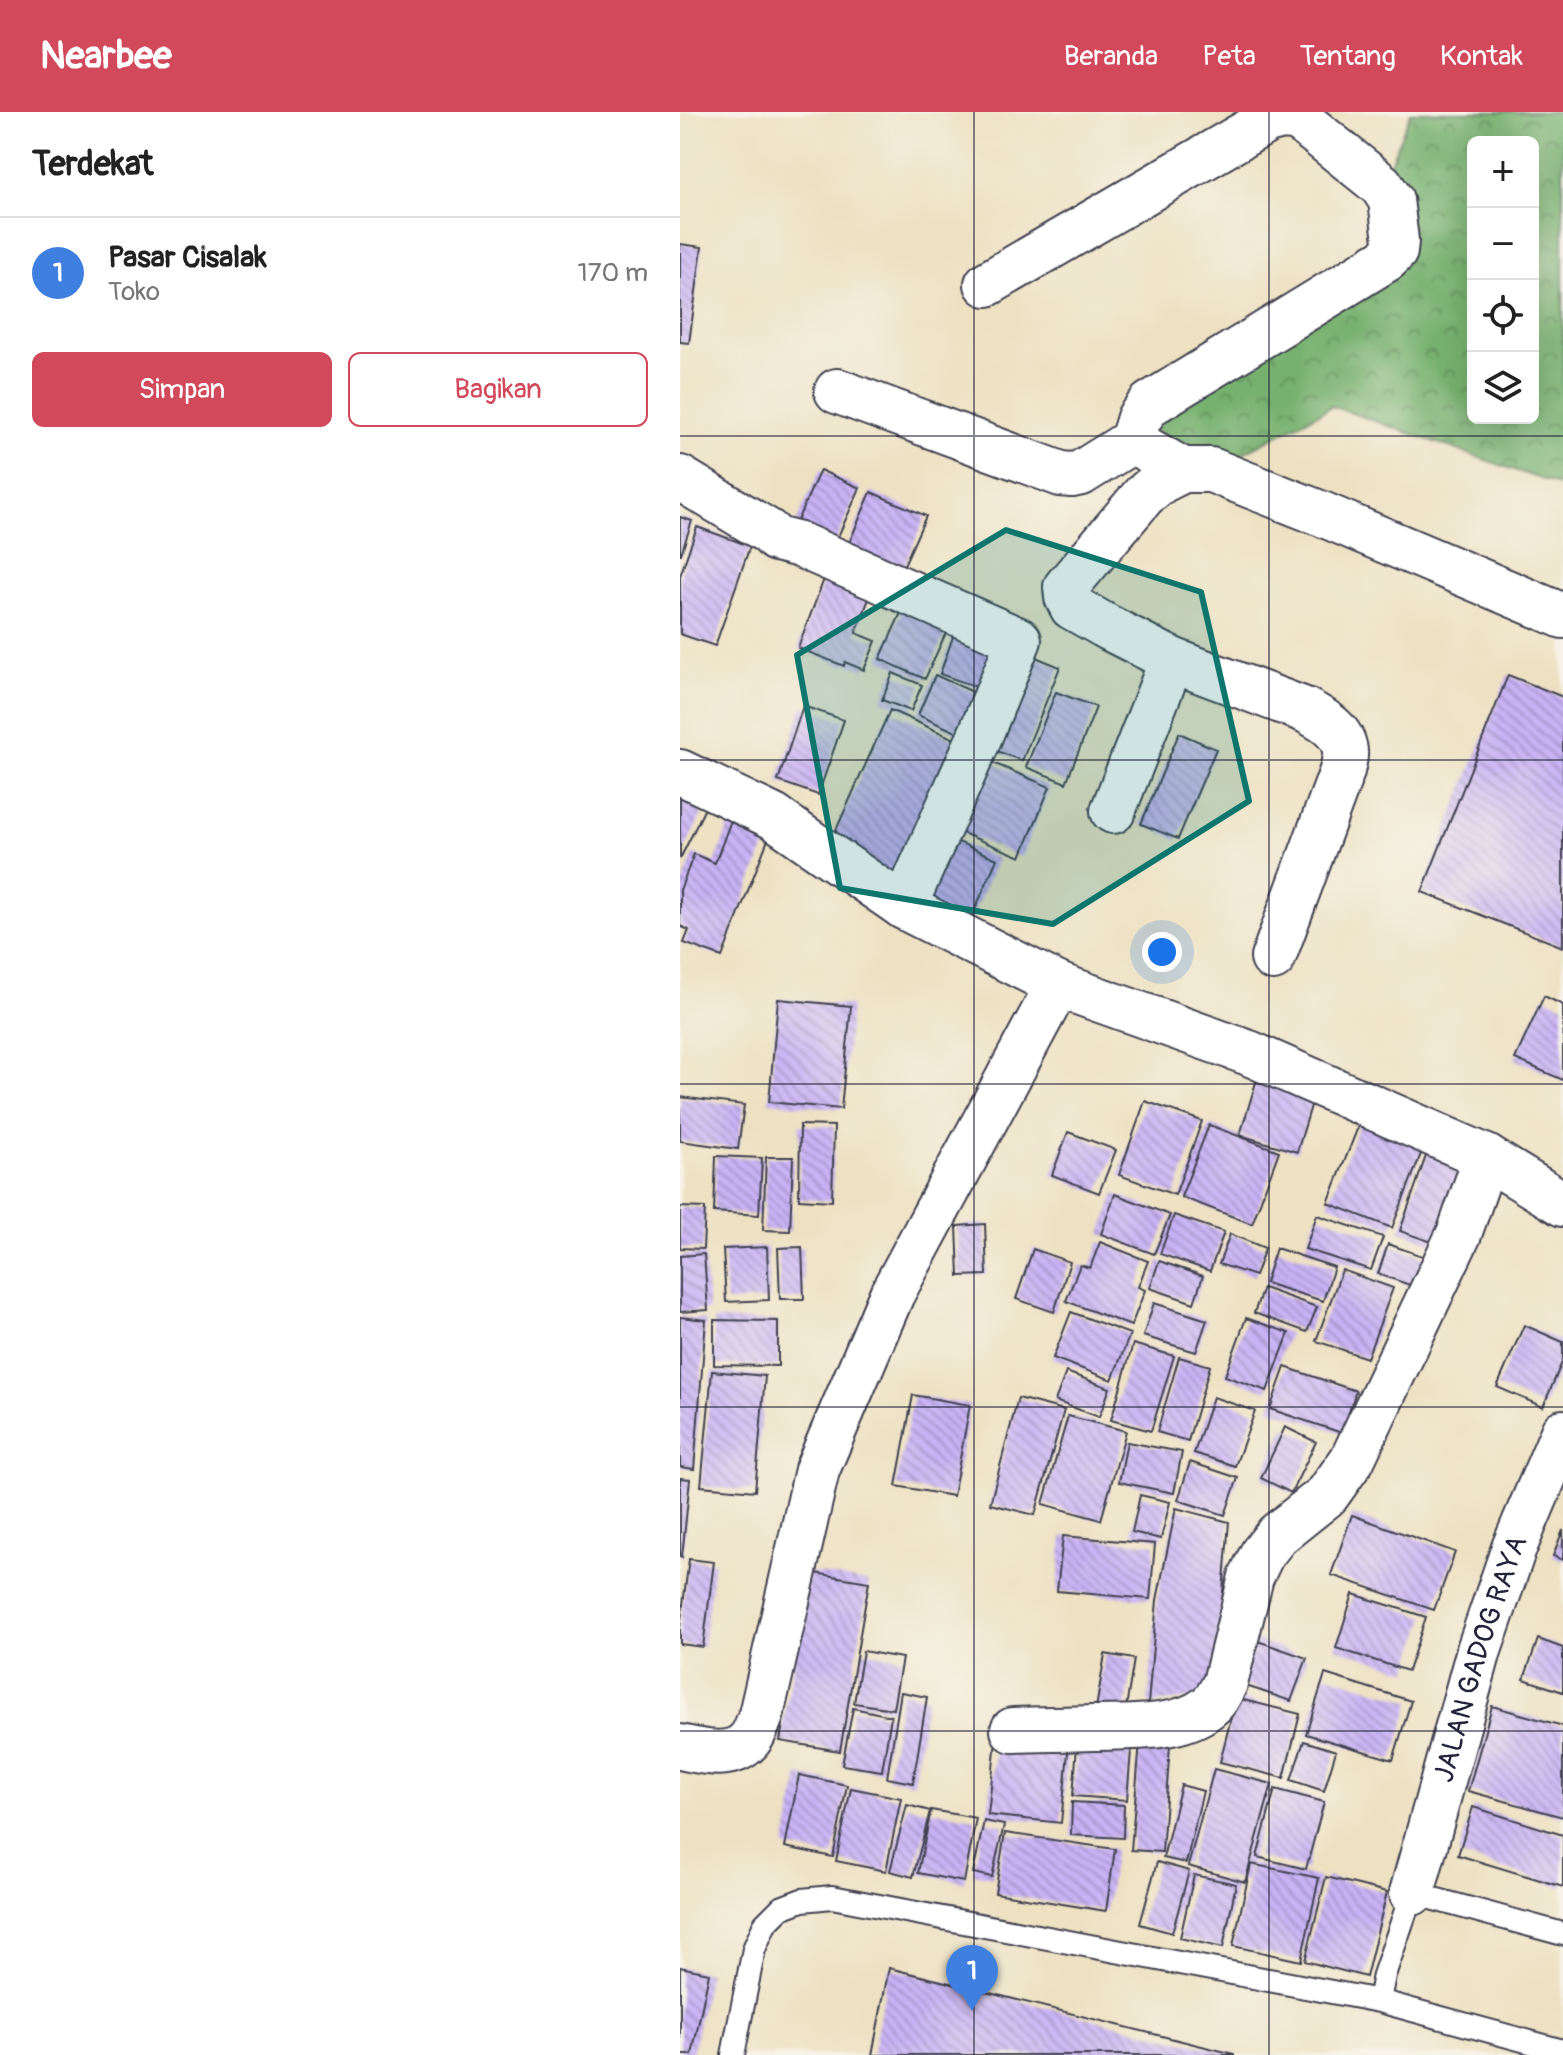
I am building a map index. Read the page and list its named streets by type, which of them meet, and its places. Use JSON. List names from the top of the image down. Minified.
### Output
{"streets":{"street":["JALAN GADOG RAYA"]},"page":{"header":"Nearbee","nav":["Beranda","Peta","Tentang","Kontak"],"heading":"Terdekat","map_buttons":["+","−"],"list":[{"mark":"1","name":"Pasar Cisalak","note":"Toko","value":"170 m"}],"buttons":["Simpan","Bagikan"],"pins":"1"}}
